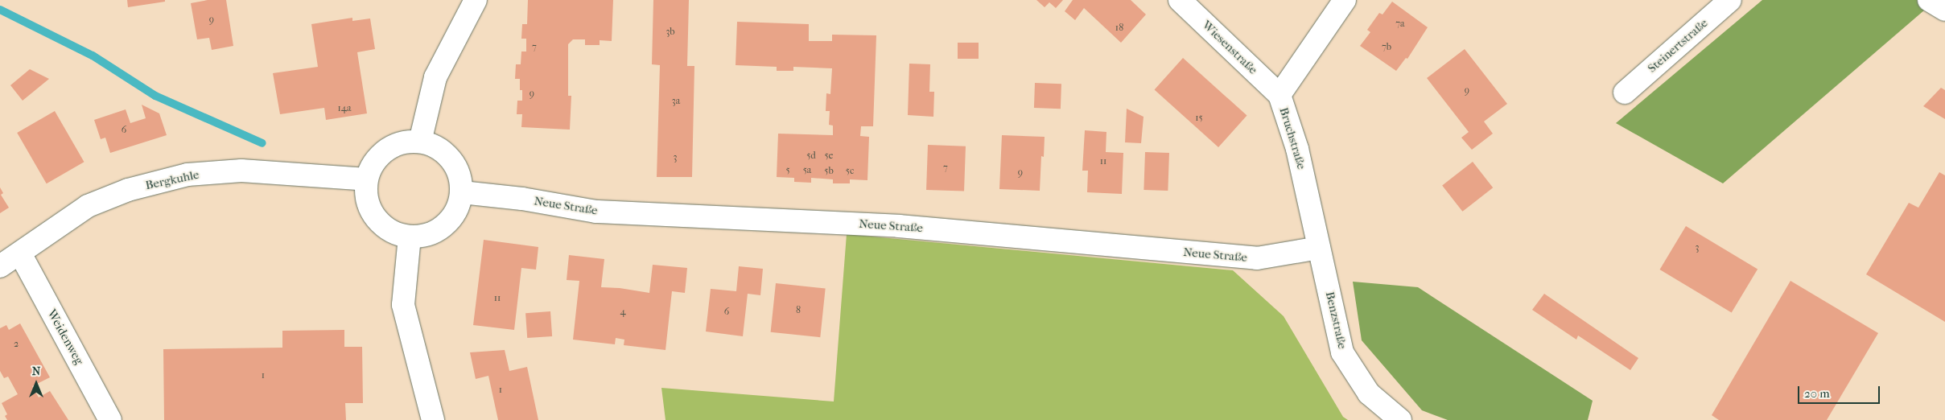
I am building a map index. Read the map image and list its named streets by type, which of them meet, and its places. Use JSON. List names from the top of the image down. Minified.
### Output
{"streets":{"street":["Steinertstraße","Wiesenstraße","Bruchstraße","Bergkuhle","Neue Straße","Benzstraße","Weidenweg"]},"crossings":[["Wiesenstraße","Bruchstraße"],["Bruchstraße","Neue Straße"],["Bruchstraße","Benzstraße"],["Bergkuhle","Neue Straße"],["Bergkuhle","Weidenweg"],["Neue Straße","Benzstraße"]],"house_numbers":["9","7a","18","3b","7","7b","9","9","3a","14a","15","6","5d","5e","3","11","7","5","5a","5b","5c","9","3","11","8","4","6","2","1","1"],"scale_bar":"20 m","north":"top"}
